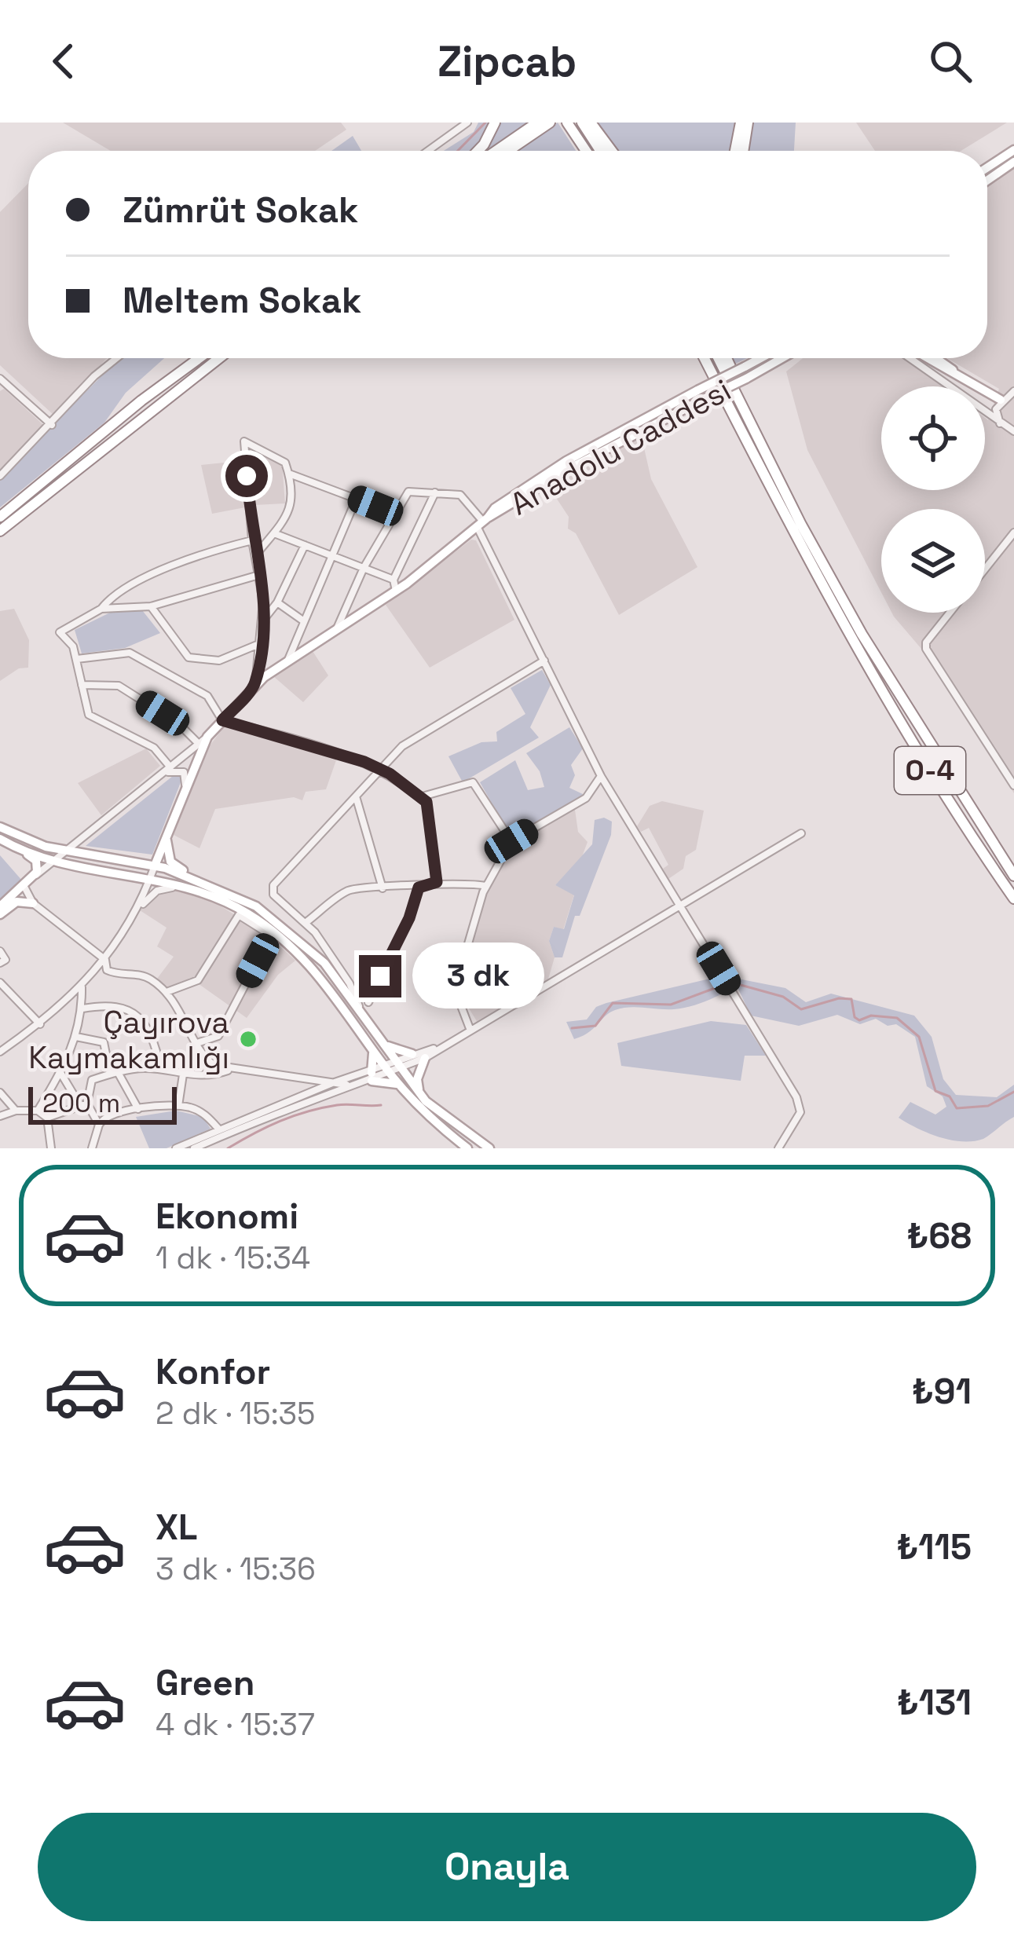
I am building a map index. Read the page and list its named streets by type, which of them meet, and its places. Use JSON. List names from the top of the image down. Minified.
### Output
{"streets":{"highway":["O-4"],"main road":["Anadolu Caddesi"]},"places":["Çayırova Kaymakamlığı"],"scale_bar":"200 m","page":{"header":"Zipcab","banner":["Zümrüt Sokak","Meltem Sokak"],"bubble":"3 dk","scale":"200 m","list":[{"name":"Ekonomi","note":"1 dk · 15:34","value":"₺68"},{"name":"Konfor","note":"2 dk · 15:35","value":"₺91"},{"name":"XL","note":"3 dk · 15:36","value":"₺115"},{"name":"Green","note":"4 dk · 15:37","value":"₺131"}],"buttons":"Onayla"}}
